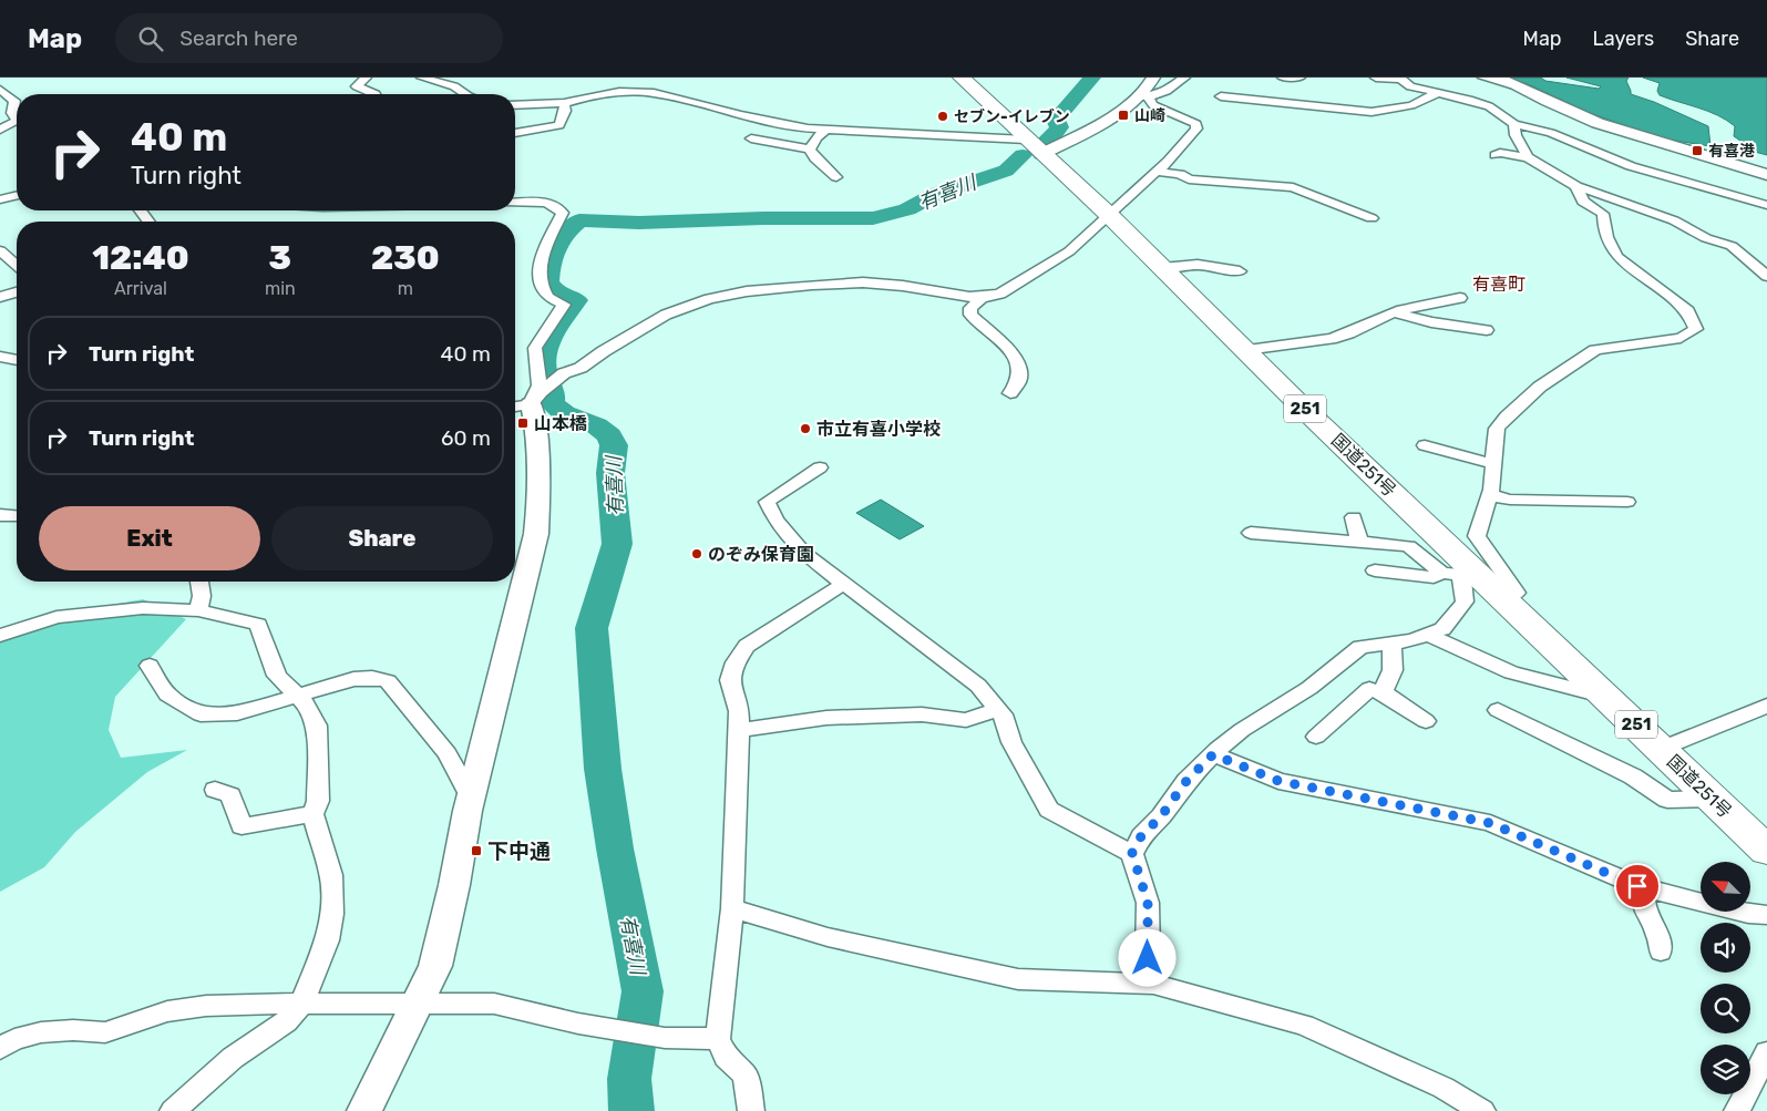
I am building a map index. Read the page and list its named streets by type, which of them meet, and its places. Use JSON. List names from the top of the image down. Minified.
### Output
{"streets":{"highway":["251","国道251号"]},"districts":["有喜町"],"water":["有喜川"],"places":{"transit":["山崎","有喜港","山本橋","下中通"],"other":["セブン-イレブン","市立有喜小学校","のぞみ保育園"]},"north":"top left","page":{"header":"Map","search":"Search here","nav":["Map","Layers","Share"],"turn":["40 m","Turn right"],"eta":["12:40","Arrival","3","min","230","m"],"list":[{"name":"Turn right","value":"40 m"},{"name":"Turn right","value":"60 m"}],"buttons":["Exit","Share"]}}
